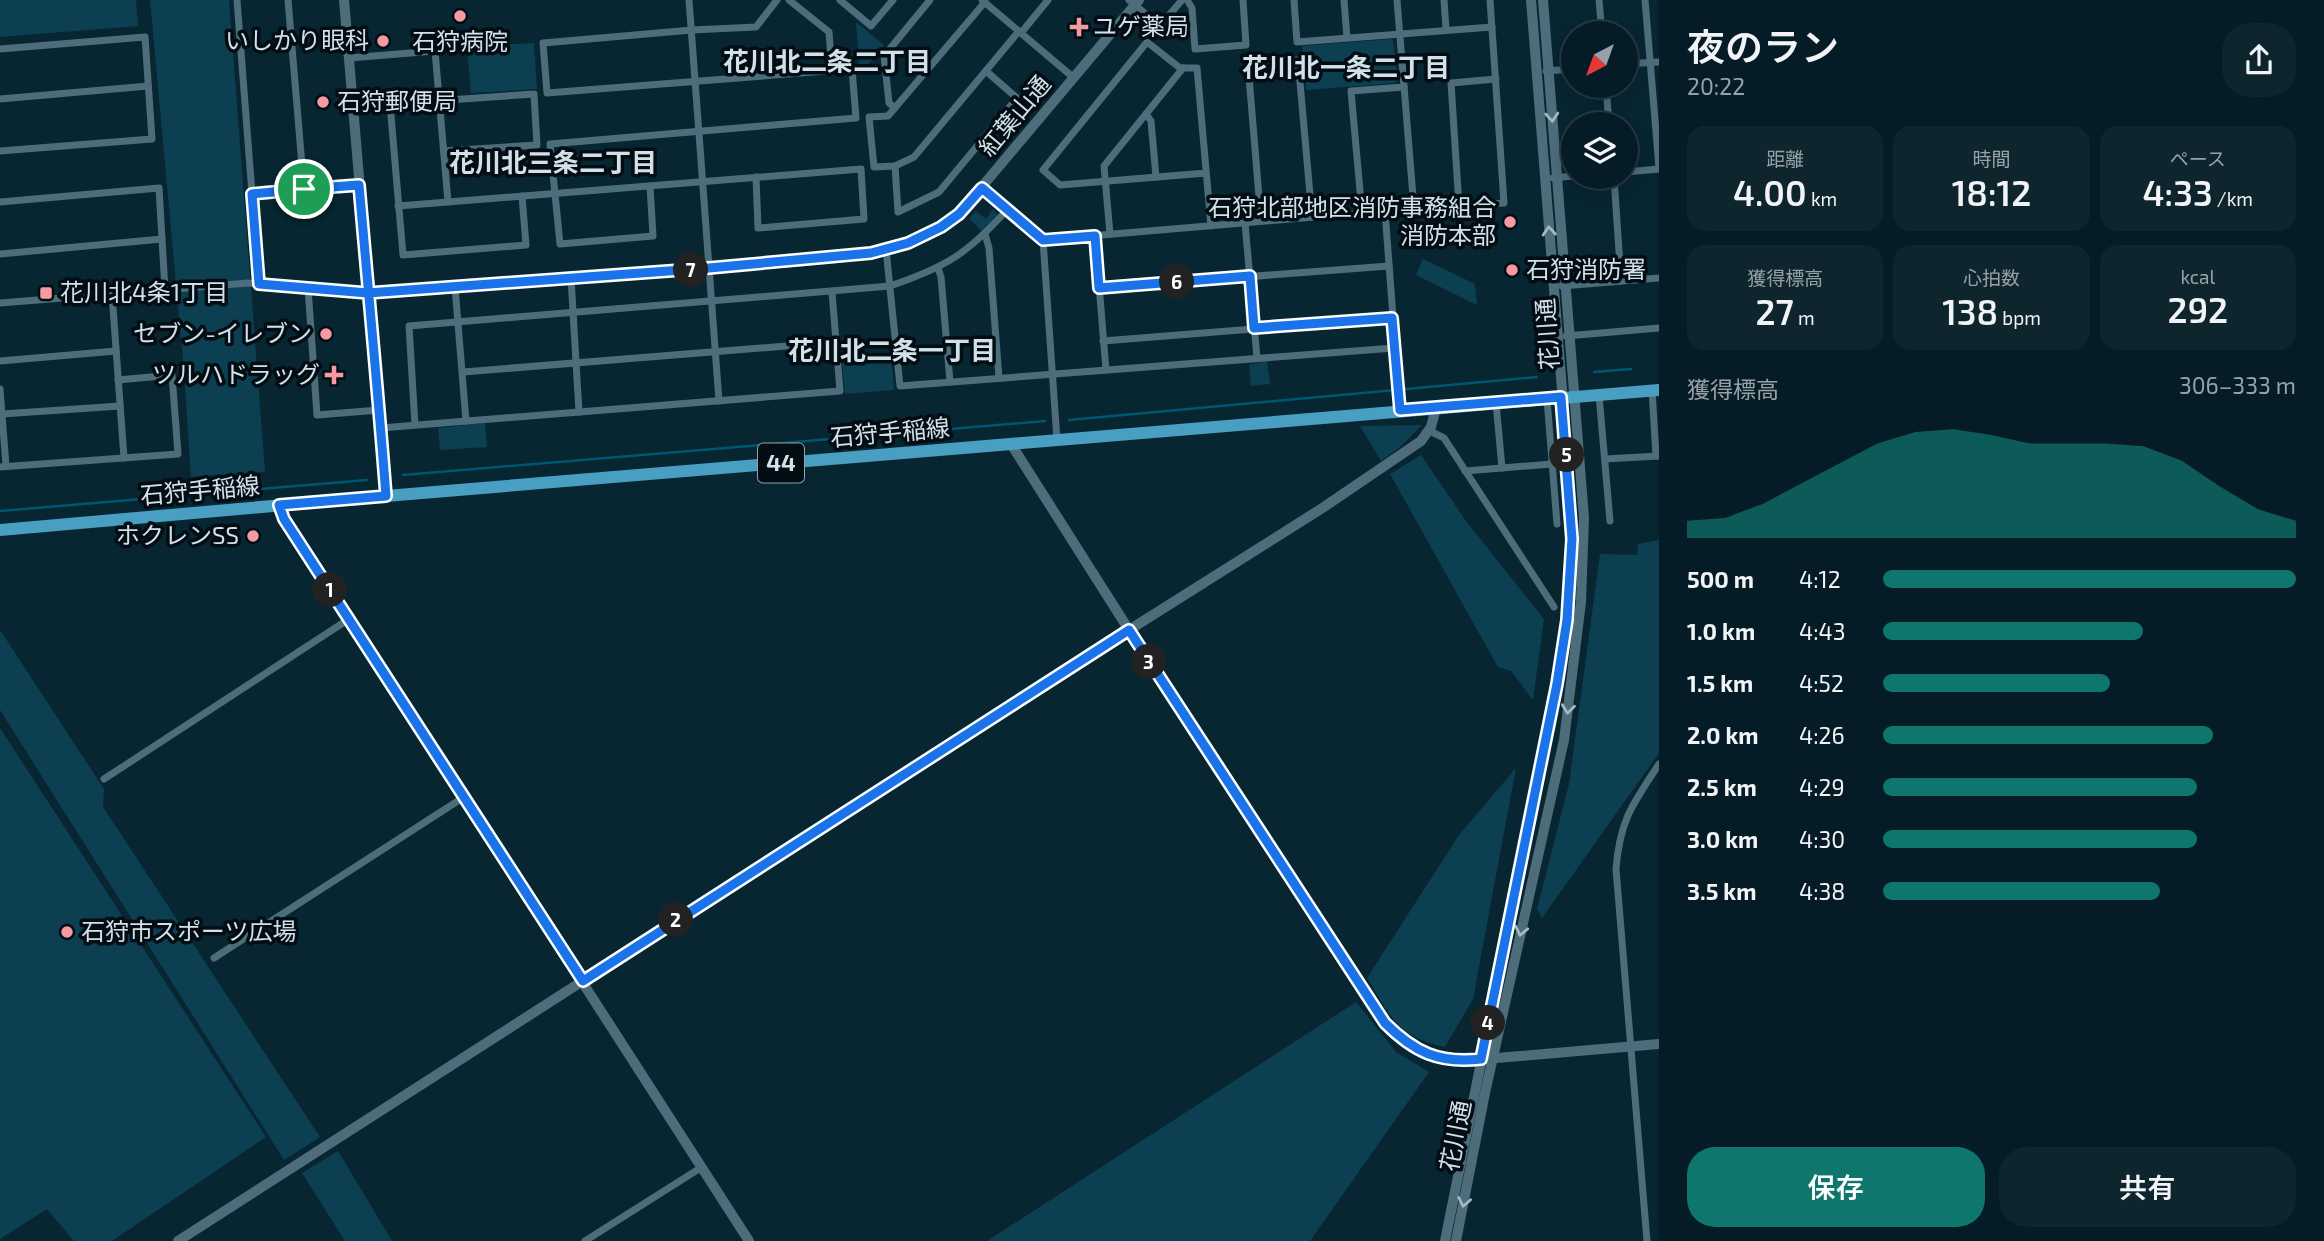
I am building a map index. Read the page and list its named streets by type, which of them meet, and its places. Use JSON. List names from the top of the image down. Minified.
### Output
{"streets":{"main road":["石狩手稲線","44"],"street":["紅葉山通","花川通"]},"crossings":[["花川通","石狩手稲線"]],"districts":["花川北二条二丁目","花川北一条二丁目","花川北三条二丁目","花川北二条一丁目"],"places":{"other":["石狩病院","いしかり眼科","石狩郵便局","石狩北部地区消防事務組合 消防本部","石狩消防署","セブン-イレブン","ホクレンSS","石狩市スポーツ広場"],"health":["ユゲ薬局","ツルハドラッグ"],"transit":["花川北4条1丁目"]},"north":"bottom left","page":{"heading":["夜のラン","20:22"],"stats":[["距離","4.00 km"],["時間","18:12"],["ペース","4:33 /km"],["獲得標高","27 m"],["心拍数","138 bpm"],["kcal","292"]],"pins":["7","6","5","1","3","2","4"],"chart":["獲得標高","306–333 m"],"list":[{"name":"500 m","note":"4:12"},{"name":"1.0 km","note":"4:43"},{"name":"1.5 km","note":"4:52"},{"name":"2.0 km","note":"4:26"},{"name":"2.5 km","note":"4:29"},{"name":"3.0 km","note":"4:30"},{"name":"3.5 km","note":"4:38"}],"buttons":["保存","共有"]}}
